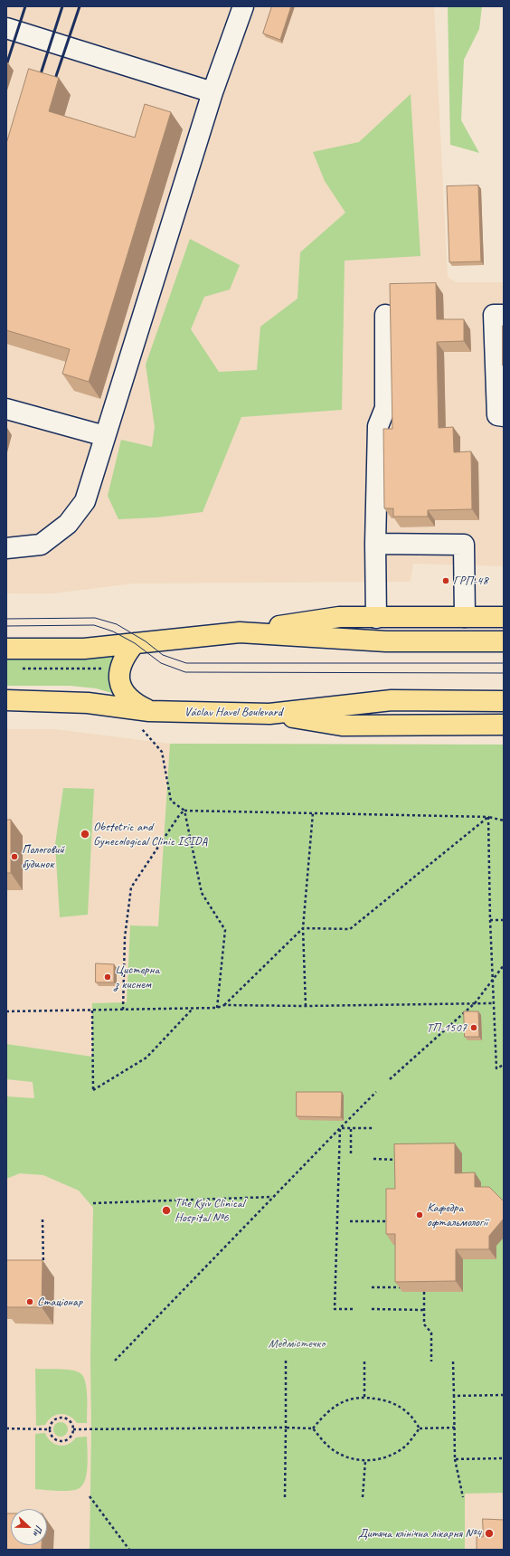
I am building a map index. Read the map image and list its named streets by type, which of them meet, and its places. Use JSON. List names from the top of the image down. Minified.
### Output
{"streets":{"main road":["Václav Havel Boulevard"]},"parks":["Медмістечко"],"places":["ГРП-48","Obstetric and Gynecological Clinic ISIDA","Пологовий будинок","Цистерна з киснем","ТП-1507","The Kyiv Clinical Hospital №6","Кафедра офтальмології","Стаціонар","Дитяча клінічна лікарня №4"],"north":"right"}
